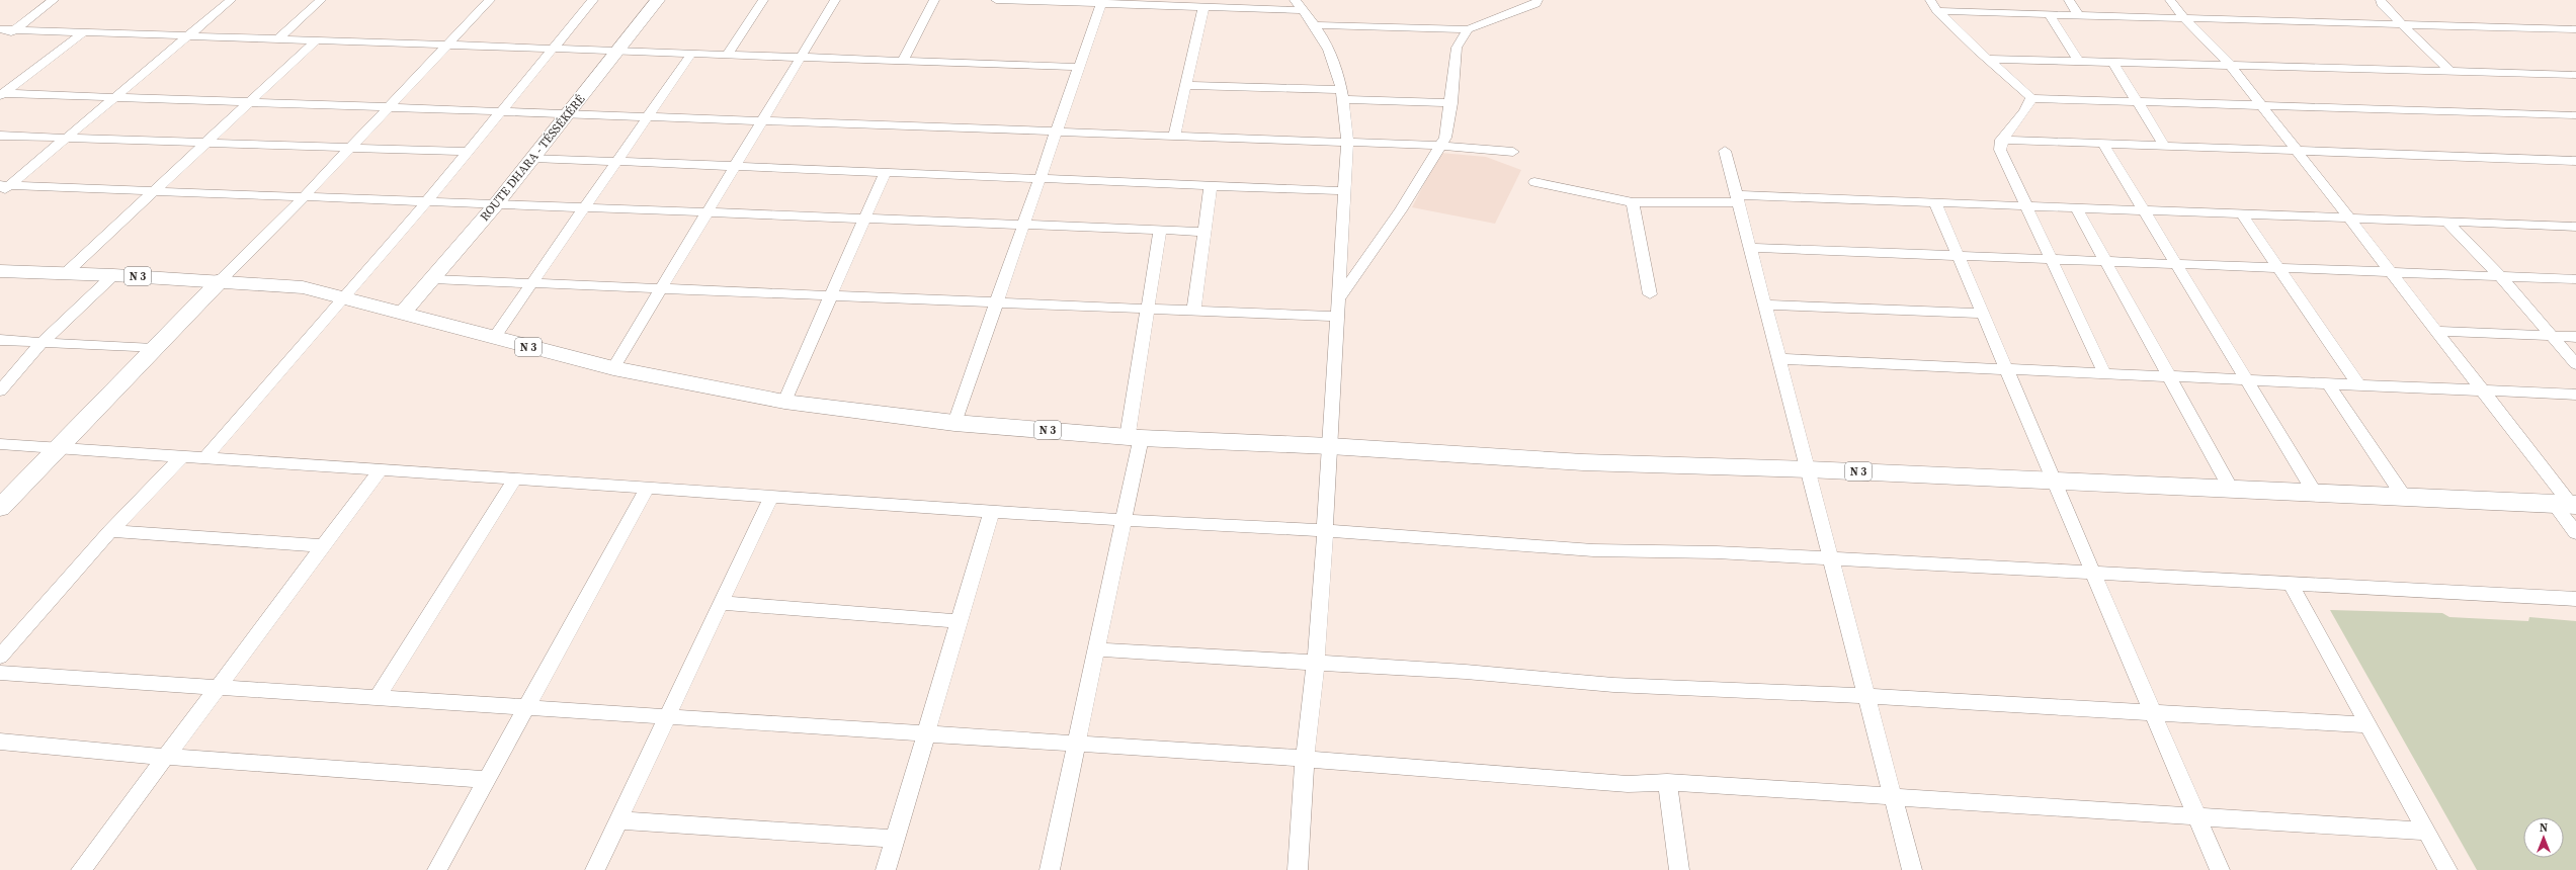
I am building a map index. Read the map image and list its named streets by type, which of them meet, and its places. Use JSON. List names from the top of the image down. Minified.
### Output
{"streets":{"main road":["N 3"],"street":["ROUTE DHARA - TÉSSÉKÉRÉ"]},"crossings":[["ROUTE DHARA - TÉSSÉKÉRÉ","N 3"]],"north":"top"}
